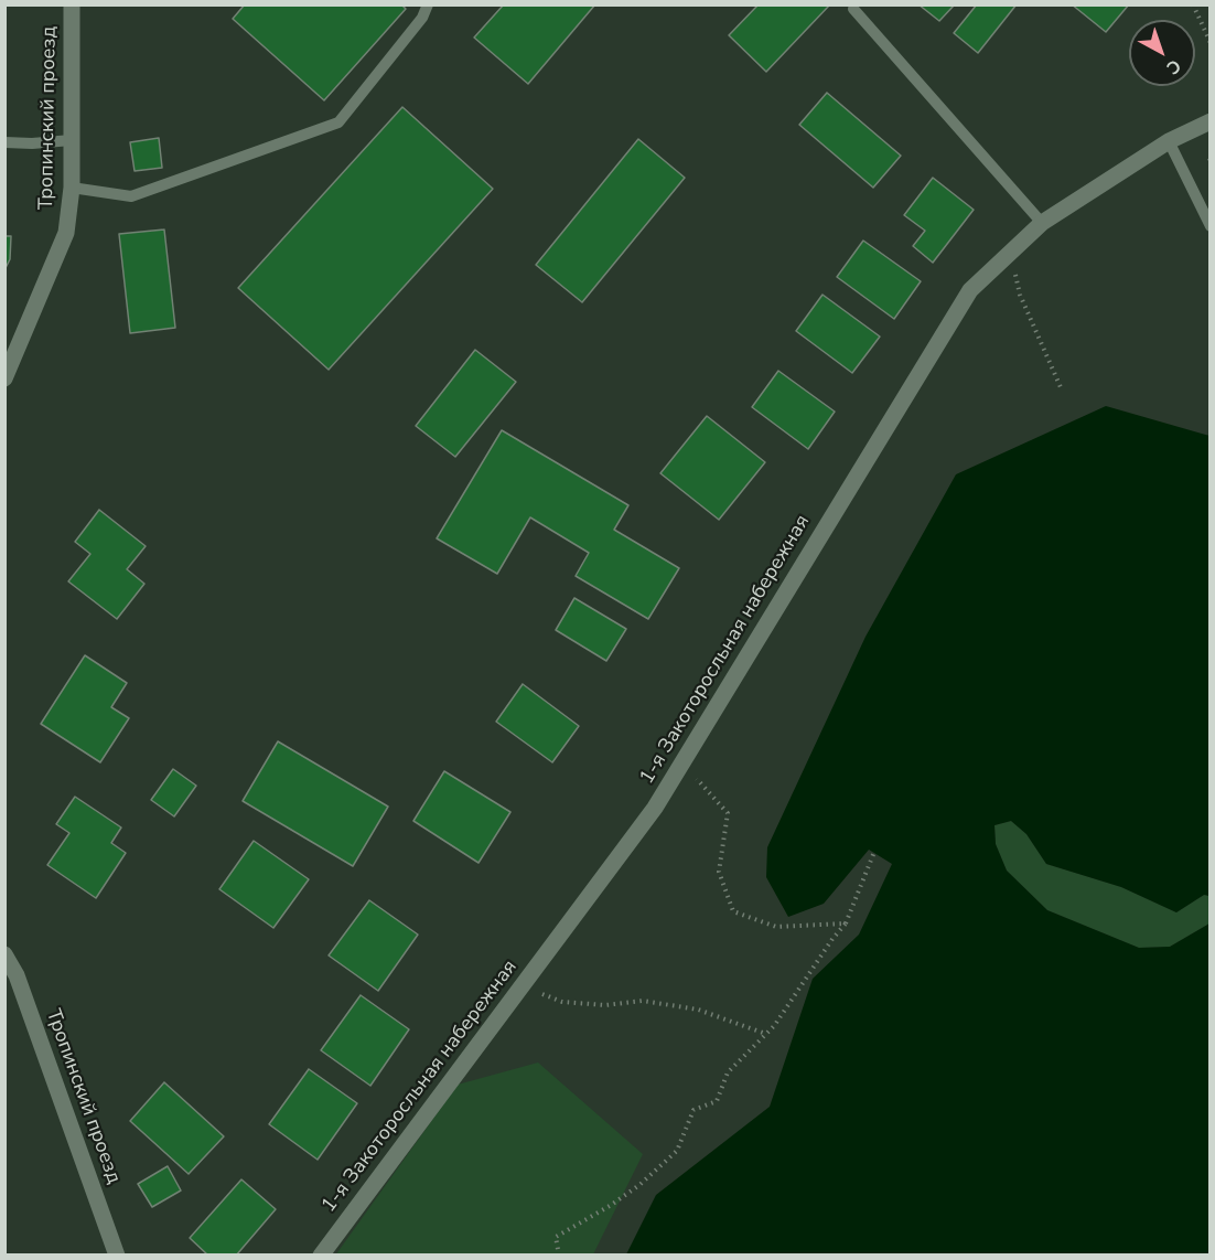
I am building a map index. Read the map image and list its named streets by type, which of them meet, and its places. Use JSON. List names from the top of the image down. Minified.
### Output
{"streets":{"street":["Тропинский проезд","1-я Закоторосльная набережная"]},"north":"bottom right"}
